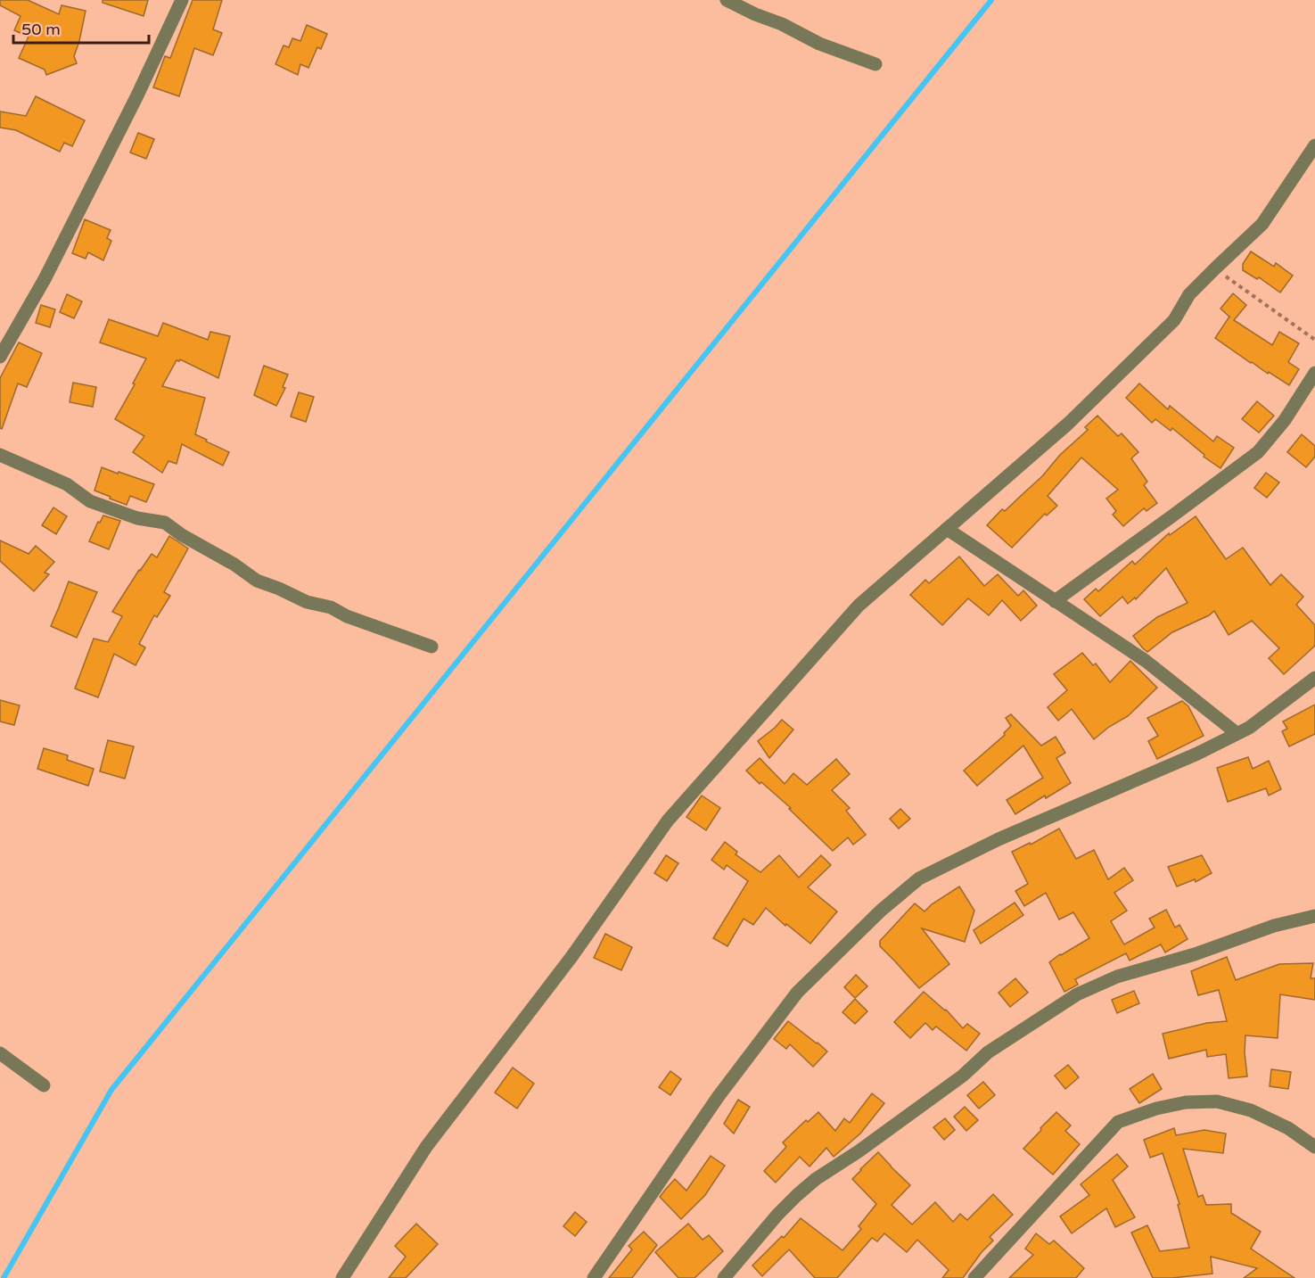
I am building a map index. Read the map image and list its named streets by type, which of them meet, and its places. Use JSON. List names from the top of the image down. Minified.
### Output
{"scale_bar":"50 m"}
